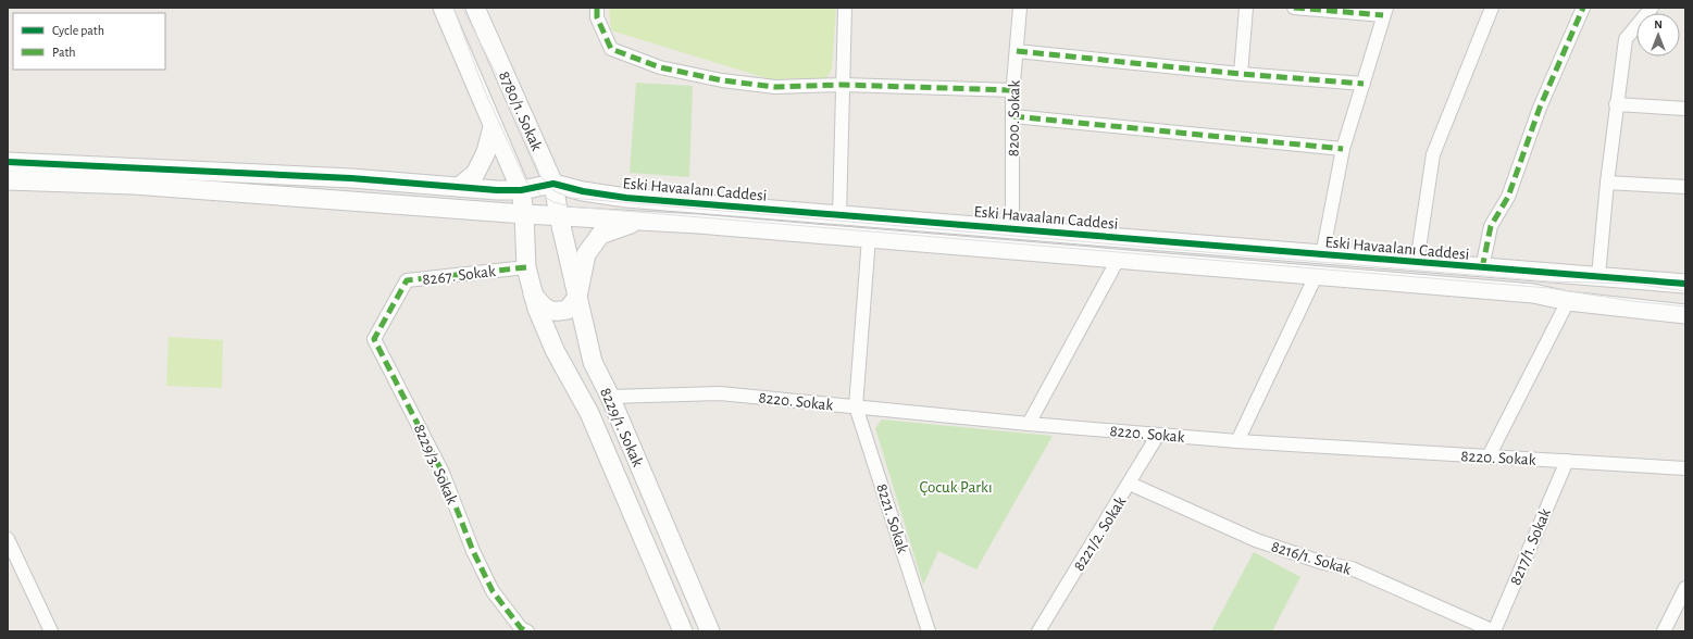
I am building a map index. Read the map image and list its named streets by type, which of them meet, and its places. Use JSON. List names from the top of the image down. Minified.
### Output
{"streets":{"street":["8780/1. Sokak","8200. Sokak","Eski Havaalanı Caddesi","8267. Sokak","8220. Sokak","8229/1. Sokak","8229/3. Sokak","8221. Sokak","8221/2. Sokak","8217/1. Sokak","8216/1. Sokak"]},"crossings":[["8780/1. Sokak","Eski Havaalanı Caddesi"],["8780/1. Sokak","8229/1. Sokak"],["8200. Sokak","Eski Havaalanı Caddesi"],["Eski Havaalanı Caddesi","8229/1. Sokak"],["8267. Sokak","8229/1. Sokak"],["8267. Sokak","8229/3. Sokak"],["8220. Sokak","8229/1. Sokak"],["8220. Sokak","8221. Sokak"],["8220. Sokak","8221/2. Sokak"],["8220. Sokak","8217/1. Sokak"],["8221/2. Sokak","8216/1. Sokak"],["8217/1. Sokak","8216/1. Sokak"]],"parks":["Çocuk Parkı"],"legend":["Cycle path","Path"],"north":"top"}
